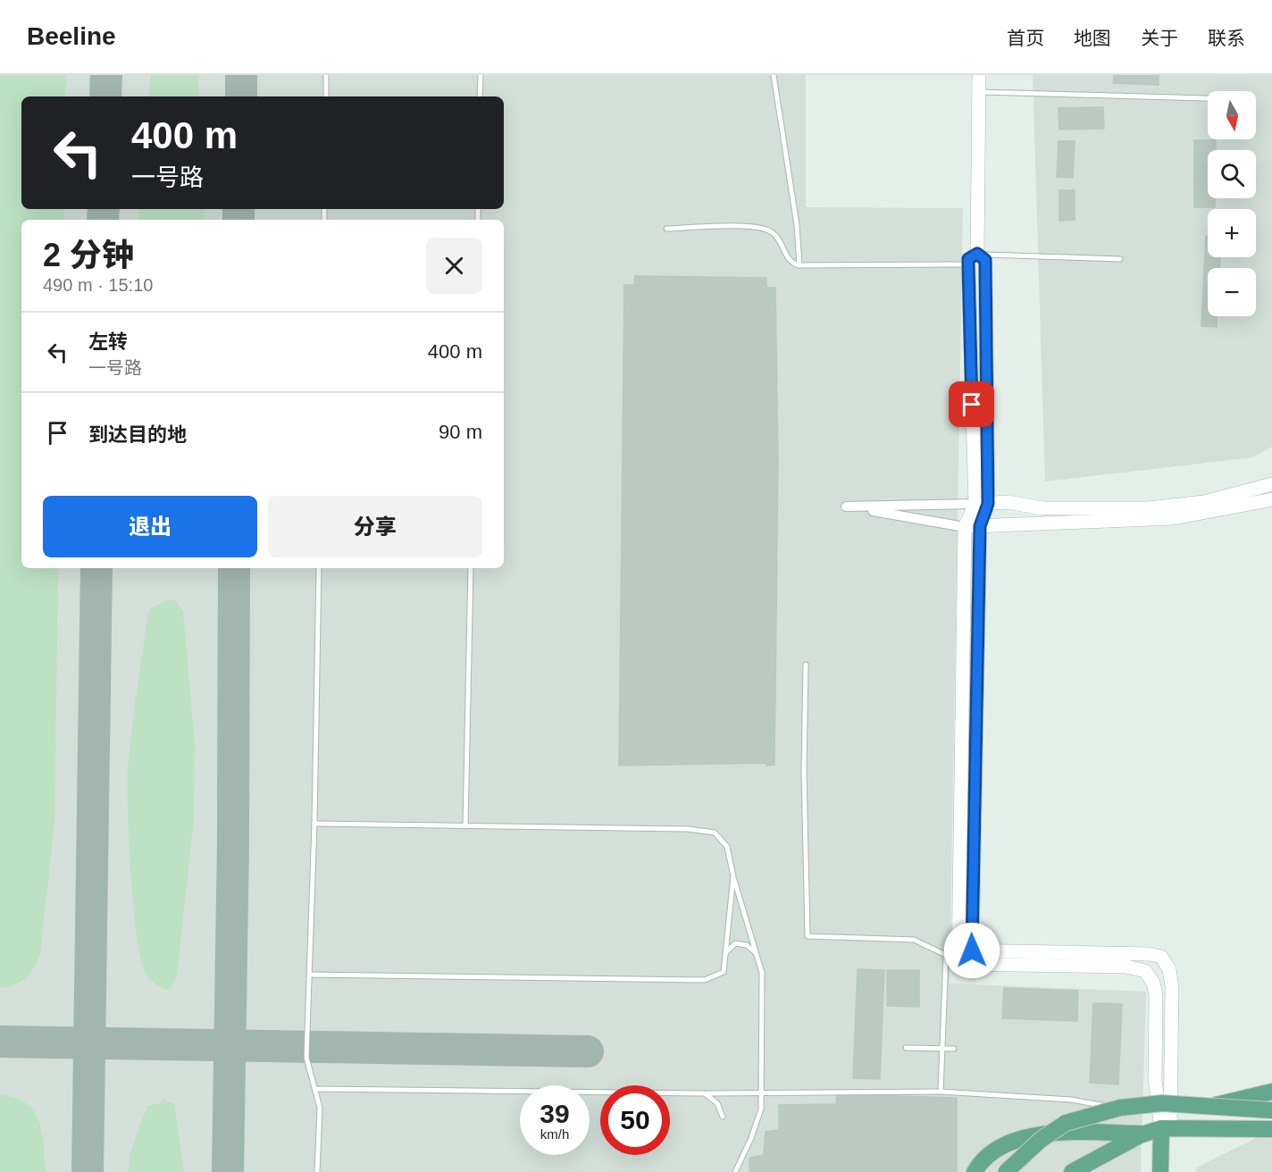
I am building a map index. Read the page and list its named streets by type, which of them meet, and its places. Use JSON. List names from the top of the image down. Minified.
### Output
{"north":"bottom","page":{"header":"Beeline","nav":["首页","地图","关于","联系"],"map_buttons":["+","−"],"turn":["400 m","一号路"],"heading":["2 分钟","490 m · 15:10"],"list":[{"name":"左转","note":"一号路","value":"400 m"},{"name":"到达目的地","value":"90 m"}],"buttons":["退出","分享"],"speed":"39 km/h","limit":"50"}}
